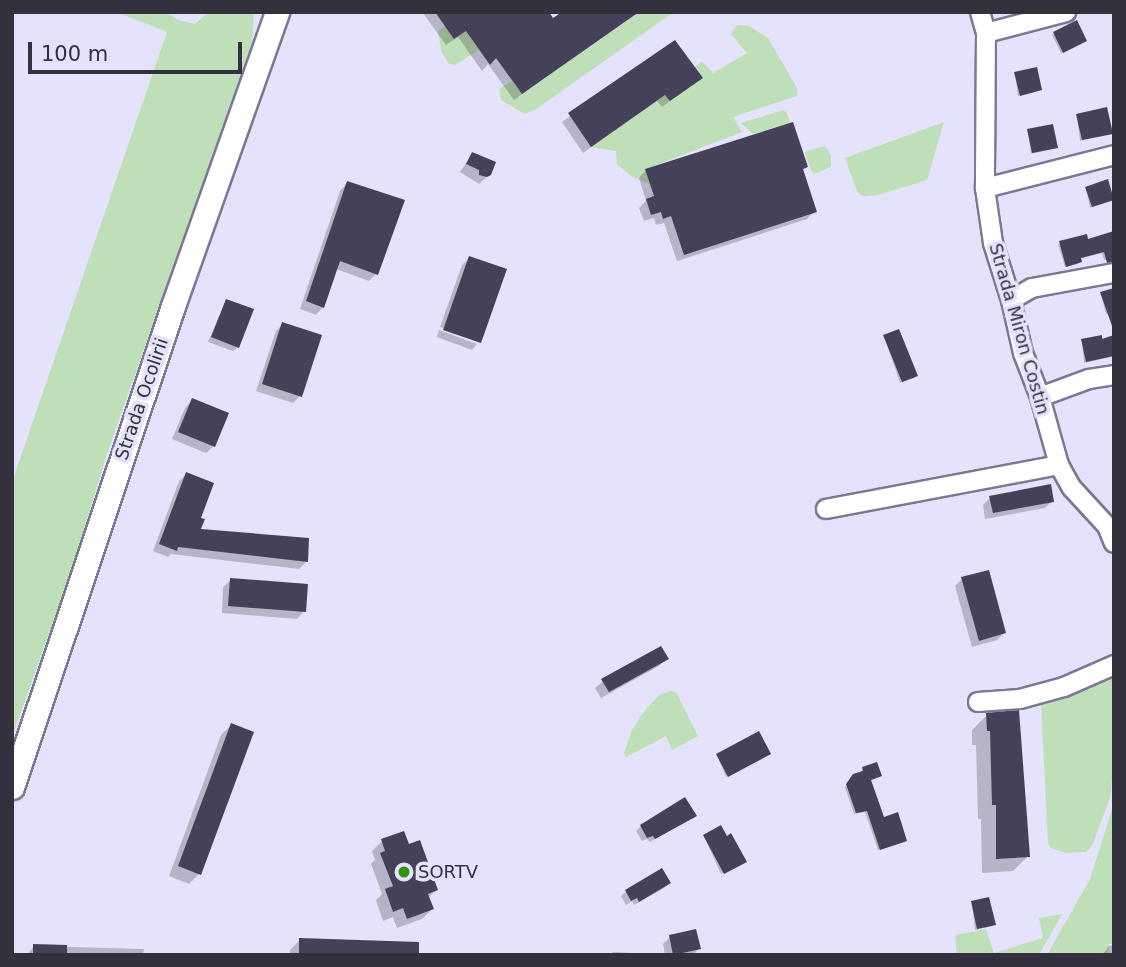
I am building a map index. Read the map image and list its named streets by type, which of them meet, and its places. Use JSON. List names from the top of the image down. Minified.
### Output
{"streets":{"main road":["Strada Ocolirii"],"street":["Strada Miron Costin"]},"places":["SORTV"],"scale_bar":"100 m"}
